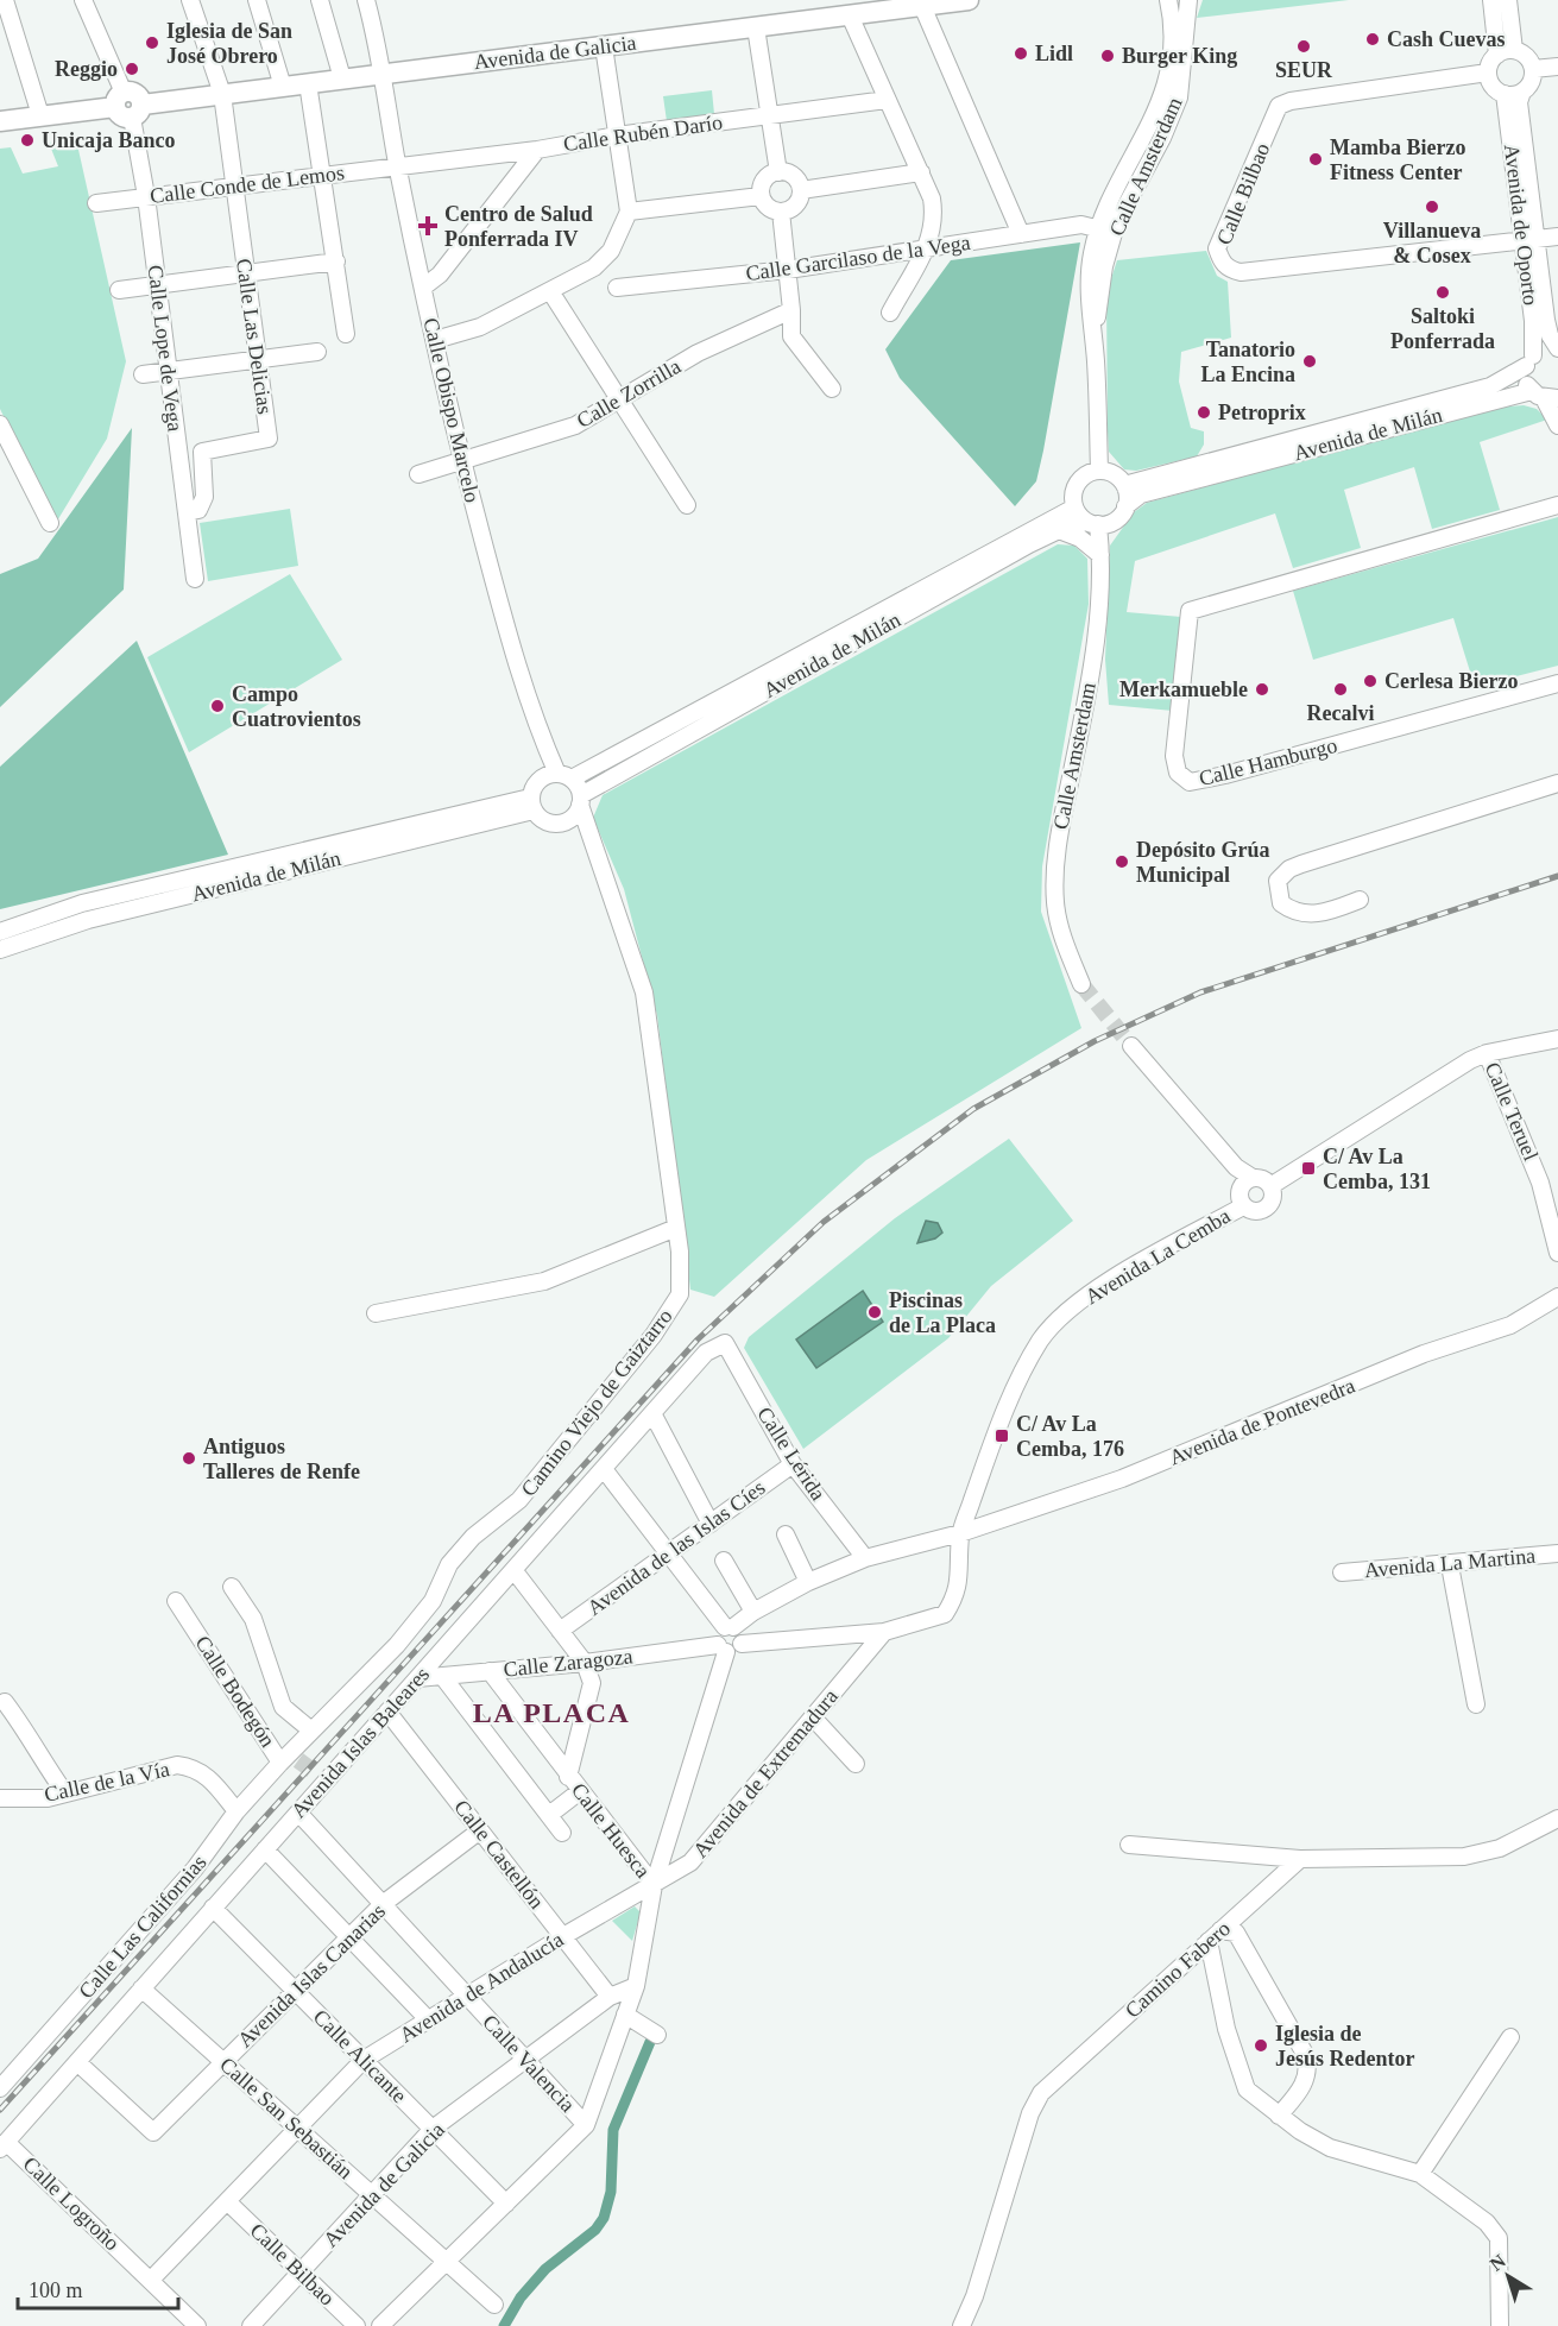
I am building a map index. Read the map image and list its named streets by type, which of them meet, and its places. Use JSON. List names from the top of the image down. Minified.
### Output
{"streets":{"main road":["Avenida de Galicia"],"street":["Calle Rubén Darío","Calle Amsterdam","Calle Conde de Lemos","Calle Bilbao","Avenida de Oporto","Calle Garcilaso de la Vega","Calle Las Delicias","Calle Lope de Vega","Calle Zorrilla","Calle Obispo Marcelo","Avenida de Milán","Calle Hamburgo","Calle Teruel","Avenida La Cemba","Camino Viejo de Gaiztarro","Avenida de Pontevedra","Calle Lérida","Avenida de las Islas Cíes","Avenida La Martina","Calle Zaragoza","Calle Bodegón","Avenida Islas Baleares","Avenida de Extremadura","Calle de la Vía","Calle Huesca","Calle Castellón","Calle Las Californias","Camino Fabero","Avenida Islas Canarias","Avenida de Andalucía","Calle Alicante","Calle Valencia","Calle San Sebastián","Calle Logroño"]},"crossings":[["Avenida de Galicia","Calle Bilbao"],["Avenida de Galicia","Calle Las Delicias"],["Avenida de Galicia","Calle Lope de Vega"],["Avenida de Galicia","Calle Obispo Marcelo"],["Avenida de Galicia","Calle Castellón"],["Avenida de Galicia","Calle Alicante"],["Avenida de Galicia","Calle Valencia"],["Avenida de Galicia","Calle San Sebastián"],["Calle Rubén Darío","Calle Conde de Lemos"],["Calle Rubén Darío","Calle Obispo Marcelo"],["Calle Amsterdam","Calle Garcilaso de la Vega"],["Calle Amsterdam","Avenida de Milán"],["Calle Conde de Lemos","Calle Las Delicias"],["Calle Conde de Lemos","Calle Lope de Vega"],["Calle Conde de Lemos","Calle Obispo Marcelo"],["Calle Bilbao","Avenida de Oporto"],["Calle Bilbao","Avenida de Andalucía"],["Avenida de Oporto","Avenida de Milán"],["Calle Las Delicias","Calle Lope de Vega"],["Calle Zorrilla","Calle Obispo Marcelo"],["Calle Obispo Marcelo","Avenida de Milán"],["Calle Obispo Marcelo","Camino Viejo de Gaiztarro"],["Avenida de Milán","Camino Viejo de Gaiztarro"],["Avenida La Cemba","Avenida de Pontevedra"],["Camino Viejo de Gaiztarro","Calle Bodegón"],["Camino Viejo de Gaiztarro","Calle Las Californias"],["Avenida de Pontevedra","Calle Lérida"],["Avenida de Pontevedra","Calle Zaragoza"],["Calle Lérida","Avenida de las Islas Cíes"],["Calle Lérida","Avenida Islas Baleares"],["Calle Zaragoza","Avenida Islas Baleares"],["Calle Zaragoza","Calle Huesca"],["Calle Bodegón","Calle Las Californias"],["Avenida Islas Baleares","Calle Castellón"],["Avenida Islas Baleares","Avenida Islas Canarias"],["Avenida Islas Baleares","Calle Alicante"],["Avenida Islas Baleares","Calle Valencia"],["Avenida Islas Baleares","Calle San Sebastián"],["Avenida Islas Baleares","Calle Logroño"],["Avenida de Extremadura","Calle Huesca"],["Avenida de Extremadura","Avenida de Andalucía"],["Calle de la Vía","Calle Las Californias"],["Calle Huesca","Avenida de Andalucía"],["Calle Castellón","Avenida Islas Canarias"],["Calle Castellón","Avenida de Andalucía"],["Avenida Islas Canarias","Calle Alicante"],["Avenida Islas Canarias","Calle Valencia"],["Avenida Islas Canarias","Calle San Sebastián"],["Avenida de Andalucía","Calle Alicante"],["Avenida de Andalucía","Calle Valencia"],["Avenida de Andalucía","Calle San Sebastián"],["Avenida de Andalucía","Calle Logroño"]],"districts":["LA PLACA"],"places":{"other":["Cash Cuevas","Iglesia de San José Obrero","SEUR","Lidl","Burger King","Reggio","Unicaja Banco","Mamba Bierzo Fitness Center","Villanueva & Cosex","Saltoki Ponferrada","Tanatorio La Encina","Petroprix","Cerlesa Bierzo","Merkamueble","Recalvi","Campo Cuatrovientos","Depósito Grúa Municipal","Piscinas de La Placa","Antiguos Talleres de Renfe","Iglesia de Jesús Redentor"],"health":["Centro de Salud Ponferrada IV"],"transit":["C/ Av La Cemba, 131","C/ Av La Cemba, 176"]},"scale_bar":"100 m","north":"top left"}
